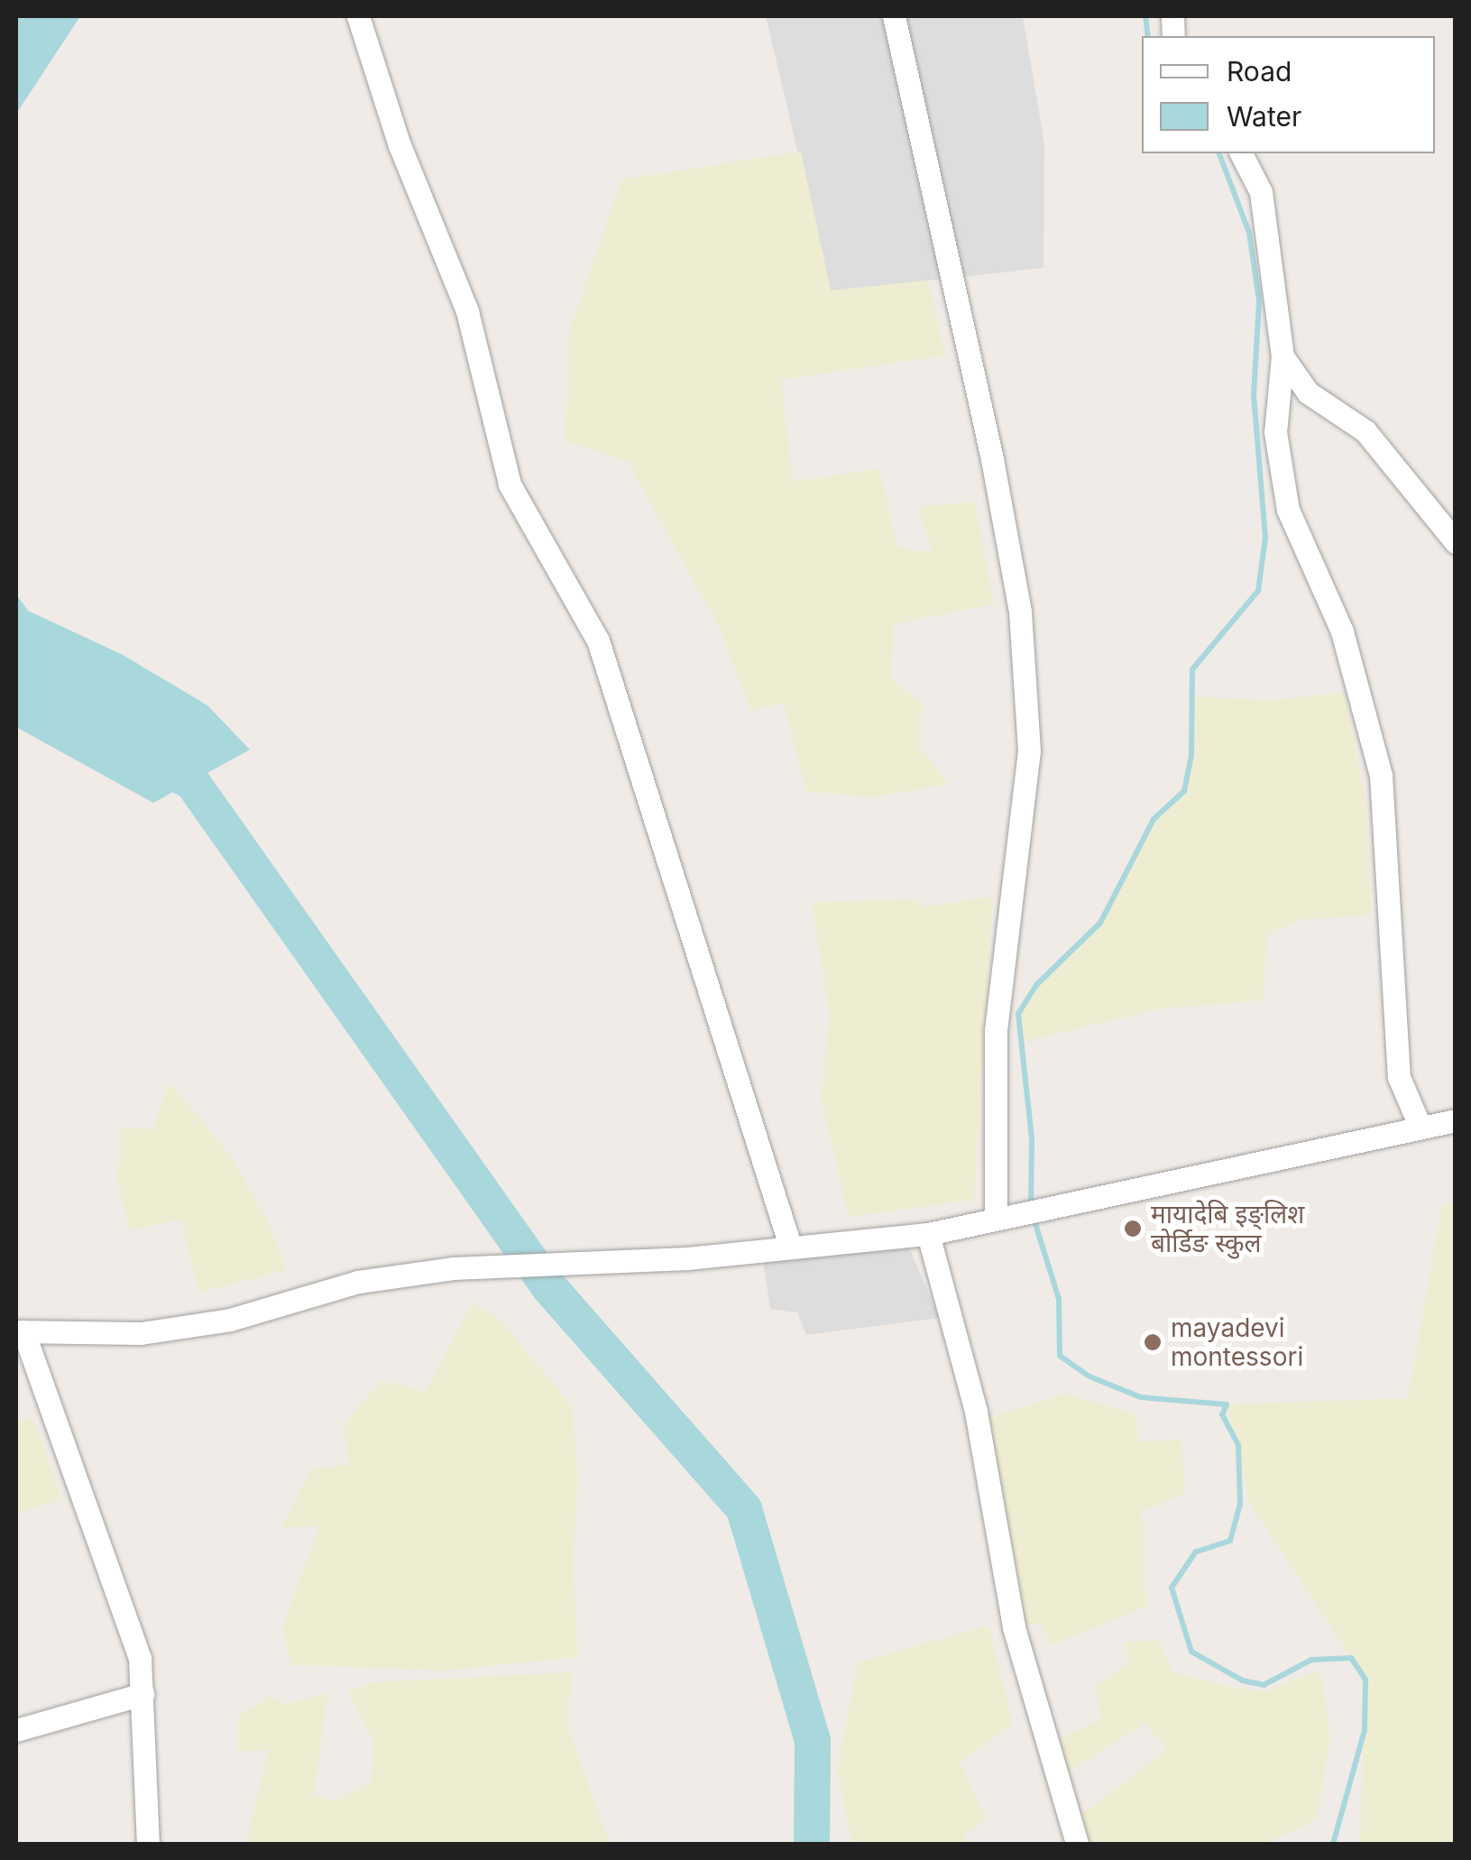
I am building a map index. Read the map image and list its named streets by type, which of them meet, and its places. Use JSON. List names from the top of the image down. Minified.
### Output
{"places":["मायादेबि इङ्लिश बोर्डिङ स्कुल","mayadevi montessori"],"legend":["Road","Water"]}
